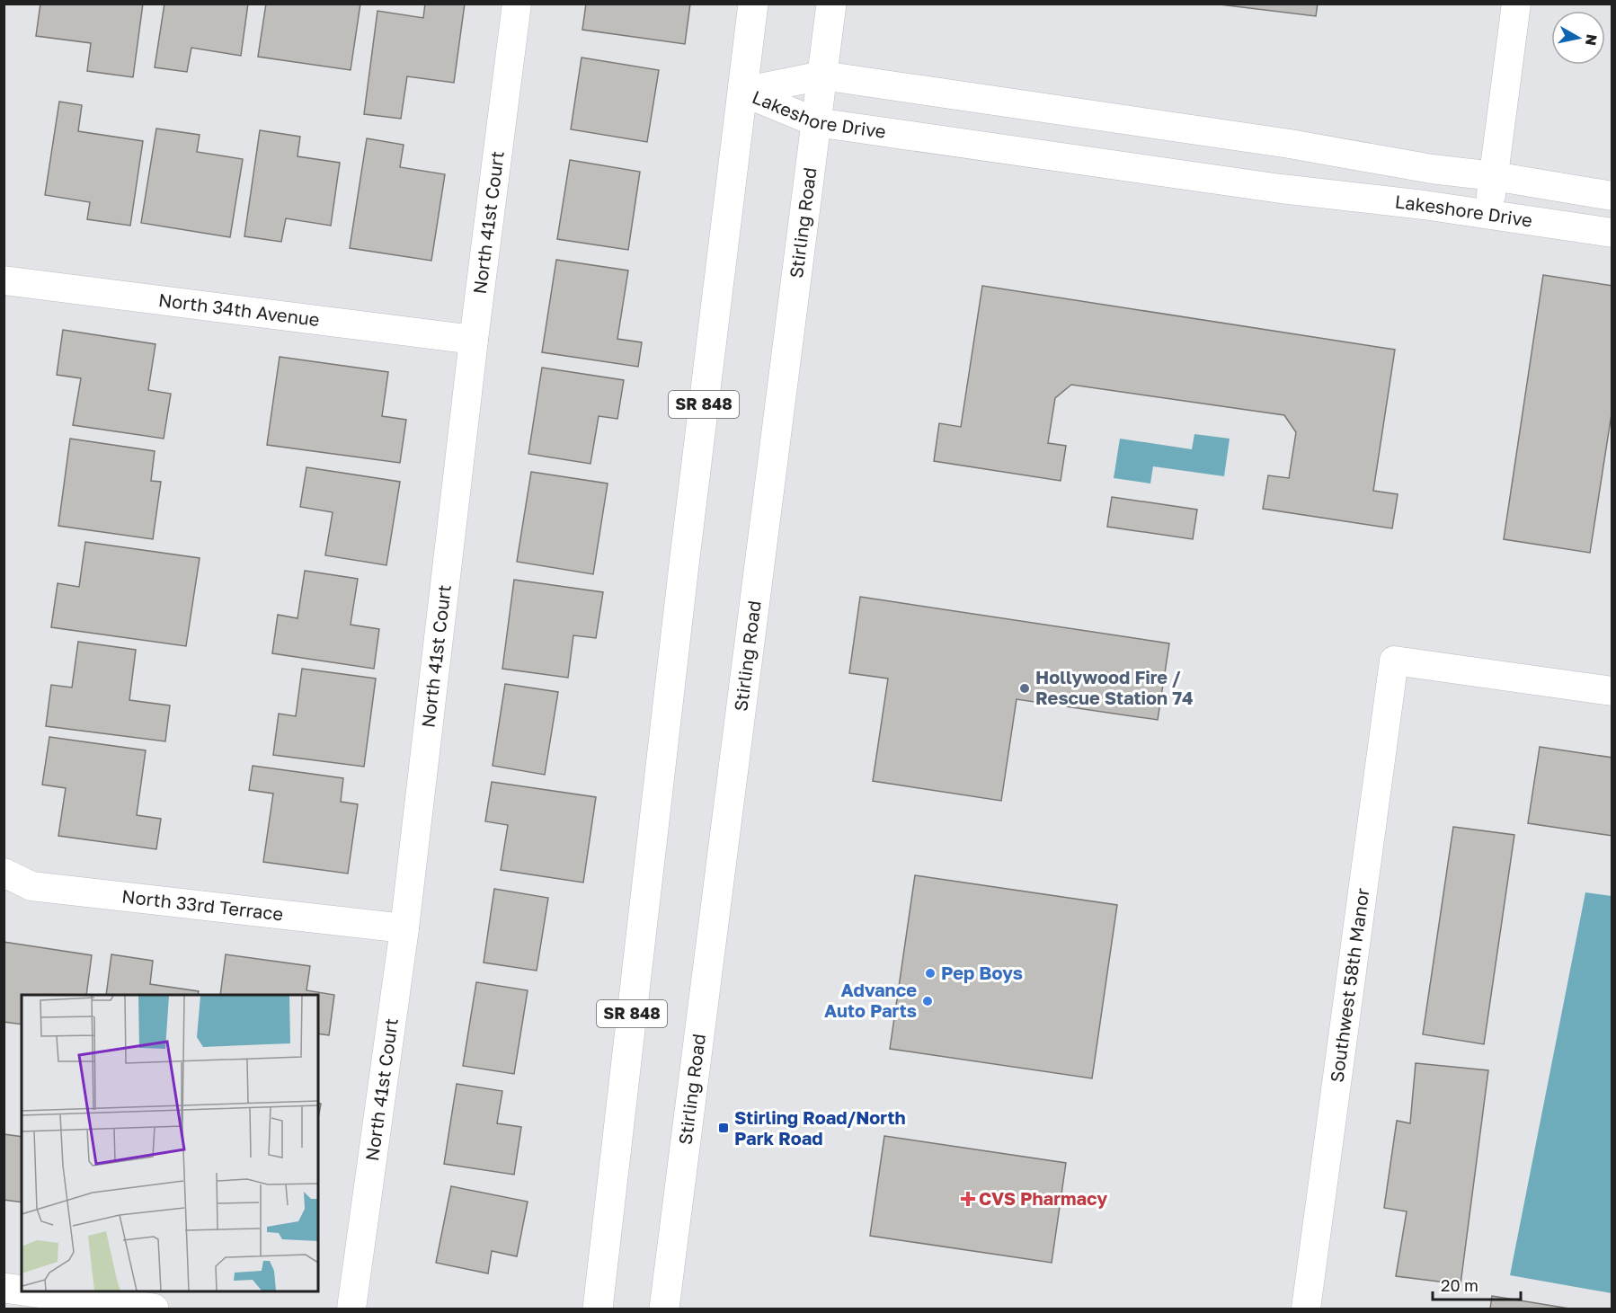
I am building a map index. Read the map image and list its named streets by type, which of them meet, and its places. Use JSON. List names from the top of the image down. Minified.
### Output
{"streets":{"main road":["Stirling Road","SR 848"],"street":["Lakeshore Drive","North 41st Court","North 34th Avenue","North 33rd Terrace","Southwest 58th Manor"]},"crossings":[["Lakeshore Drive","Stirling Road"],["Lakeshore Drive","SR 848"],["North 41st Court","North 34th Avenue"],["North 41st Court","North 33rd Terrace"]],"places":{"other":["Hollywood Fire / Rescue Station 74","Pep Boys","Advance Auto Parts"],"transit":["Stirling Road/North Park Road"],"health":["CVS Pharmacy"]},"scale_bar":"20 m","north":"right"}
